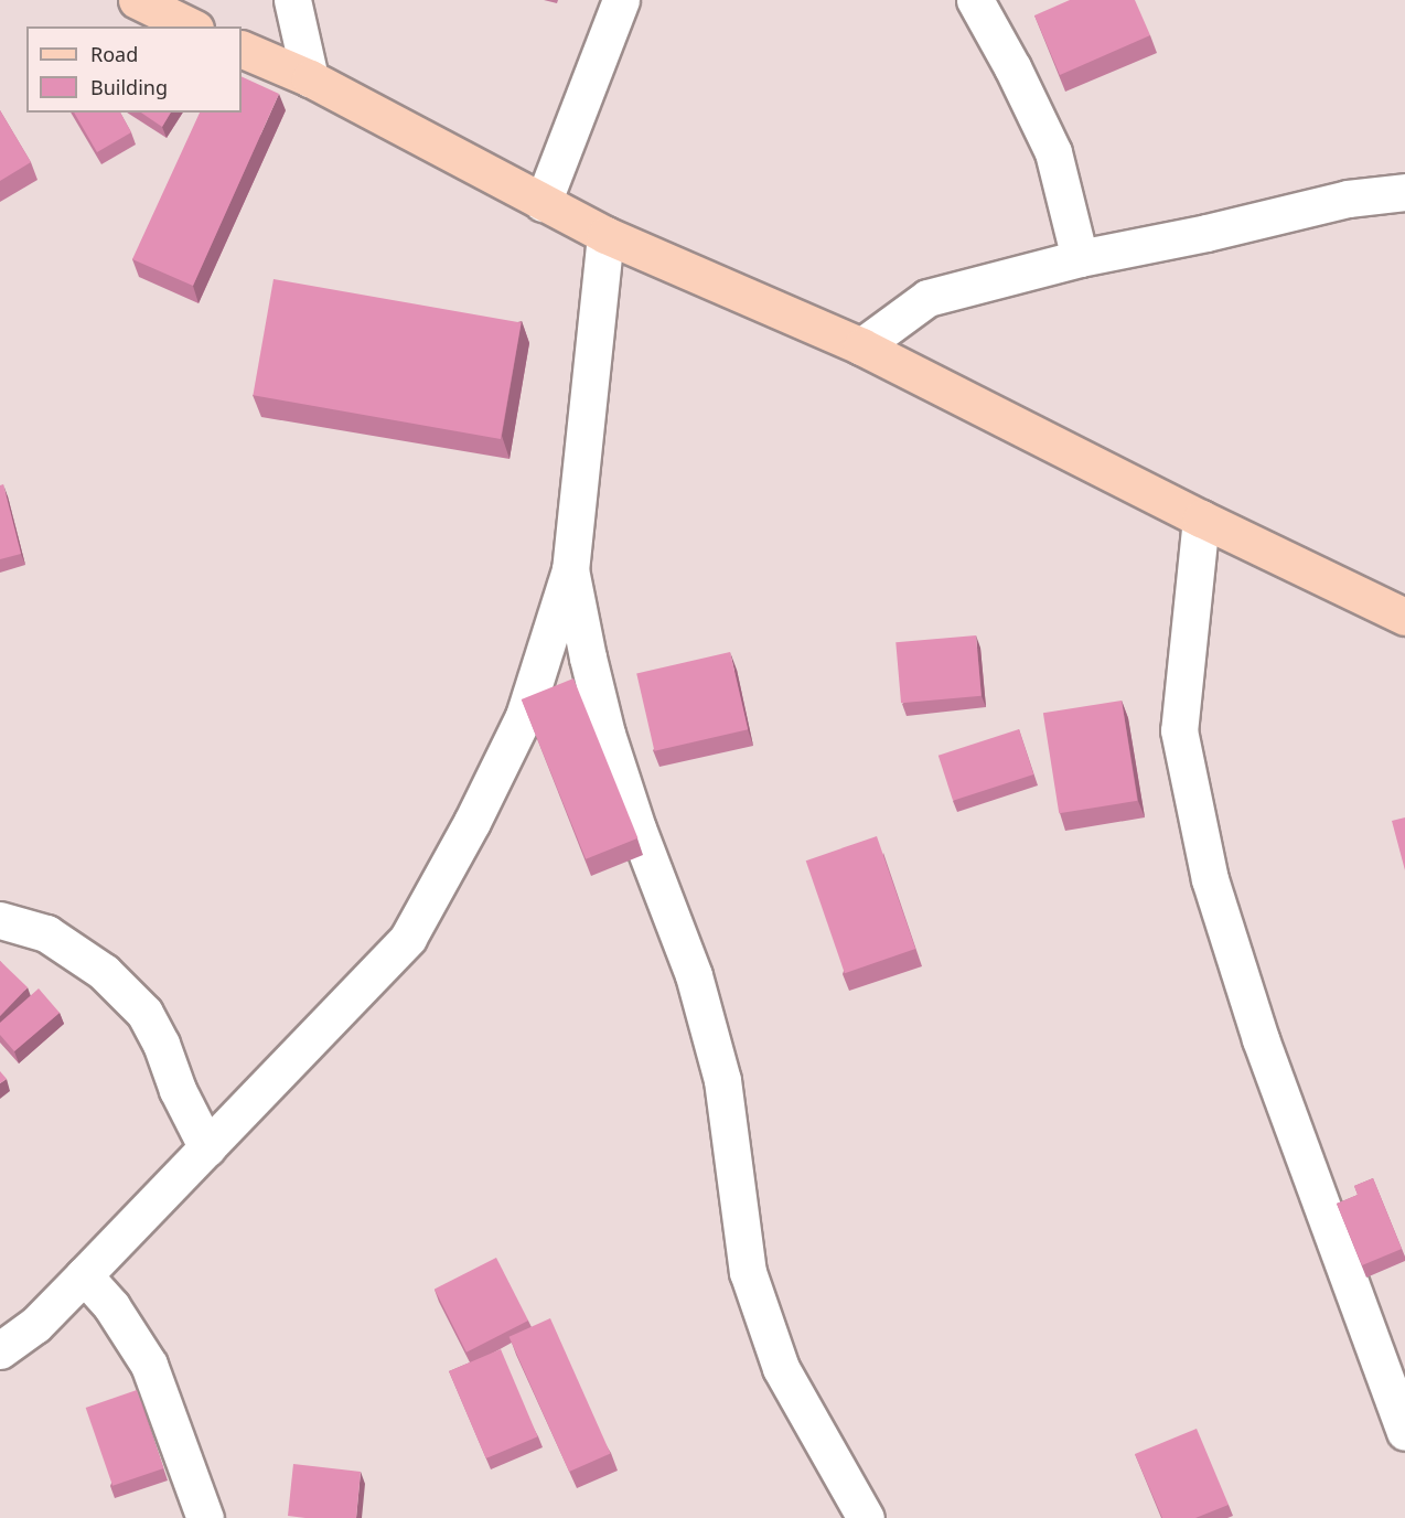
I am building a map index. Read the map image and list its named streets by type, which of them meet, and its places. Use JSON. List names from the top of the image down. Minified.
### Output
{"legend":["Road","Building"]}
